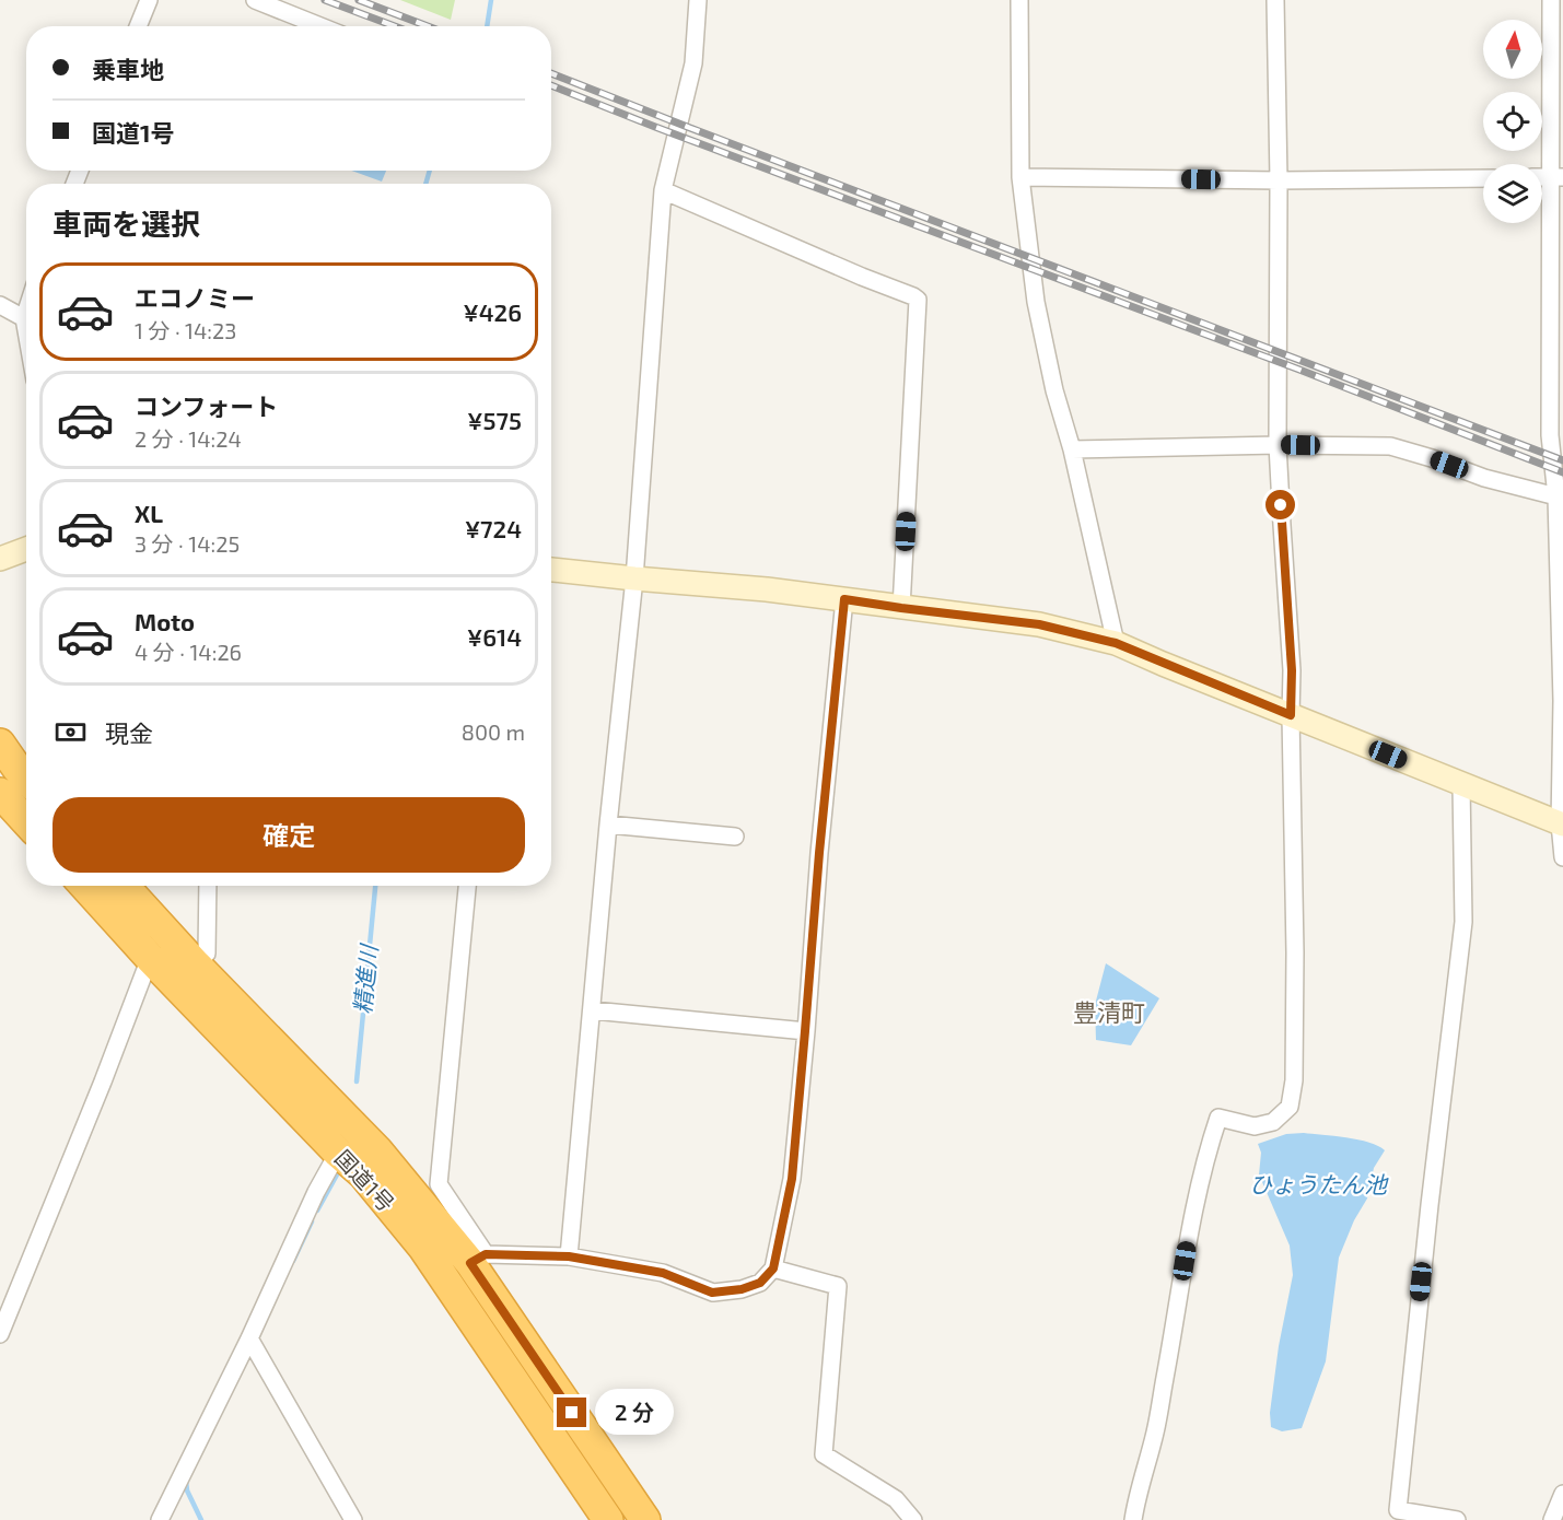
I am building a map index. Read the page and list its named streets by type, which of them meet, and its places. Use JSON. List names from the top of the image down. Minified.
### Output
{"streets":{"highway":["国道1号"]},"districts":["豊清町"],"water":["精進川","ひょうたん池"],"north":"top","page":{"banner":["乗車地","国道1号"],"heading":"車両を選択","list":[{"name":"エコノミー","note":"1 分 · 14:23","value":"¥426"},{"name":"コンフォート","note":"2 分 · 14:24","value":"¥575"},{"name":"XL","note":"3 分 · 14:25","value":"¥724"},{"name":"Moto","note":"4 分 · 14:26","value":"¥614"}],"pay":["現金","800 m"],"buttons":"確定","bubble":"2 分"}}
